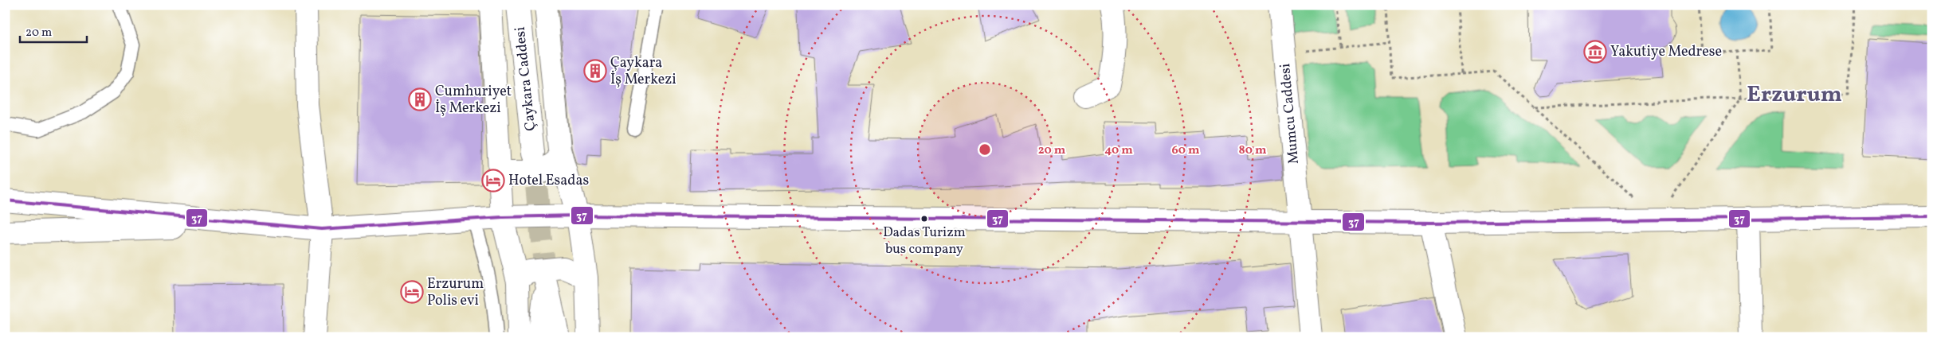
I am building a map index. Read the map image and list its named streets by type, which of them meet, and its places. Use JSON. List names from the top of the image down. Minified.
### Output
{"streets":{"main road":["Çaykara Caddesi","Mumcu Caddesi"]},"districts":["Erzurum"],"places":{"museum":["Yakutiye Medrese"],"building":["Çaykara İş Merkezi","Cumhuriyet İş Merkezi"],"hotel":["Hotel Esadas","Erzurum Polis evi"],"other":["Dadas Turizm bus company"]},"lines":["transit line 37"],"scale_bar":"20 m","rings":["20 m","40 m","60 m","80 m"]}
